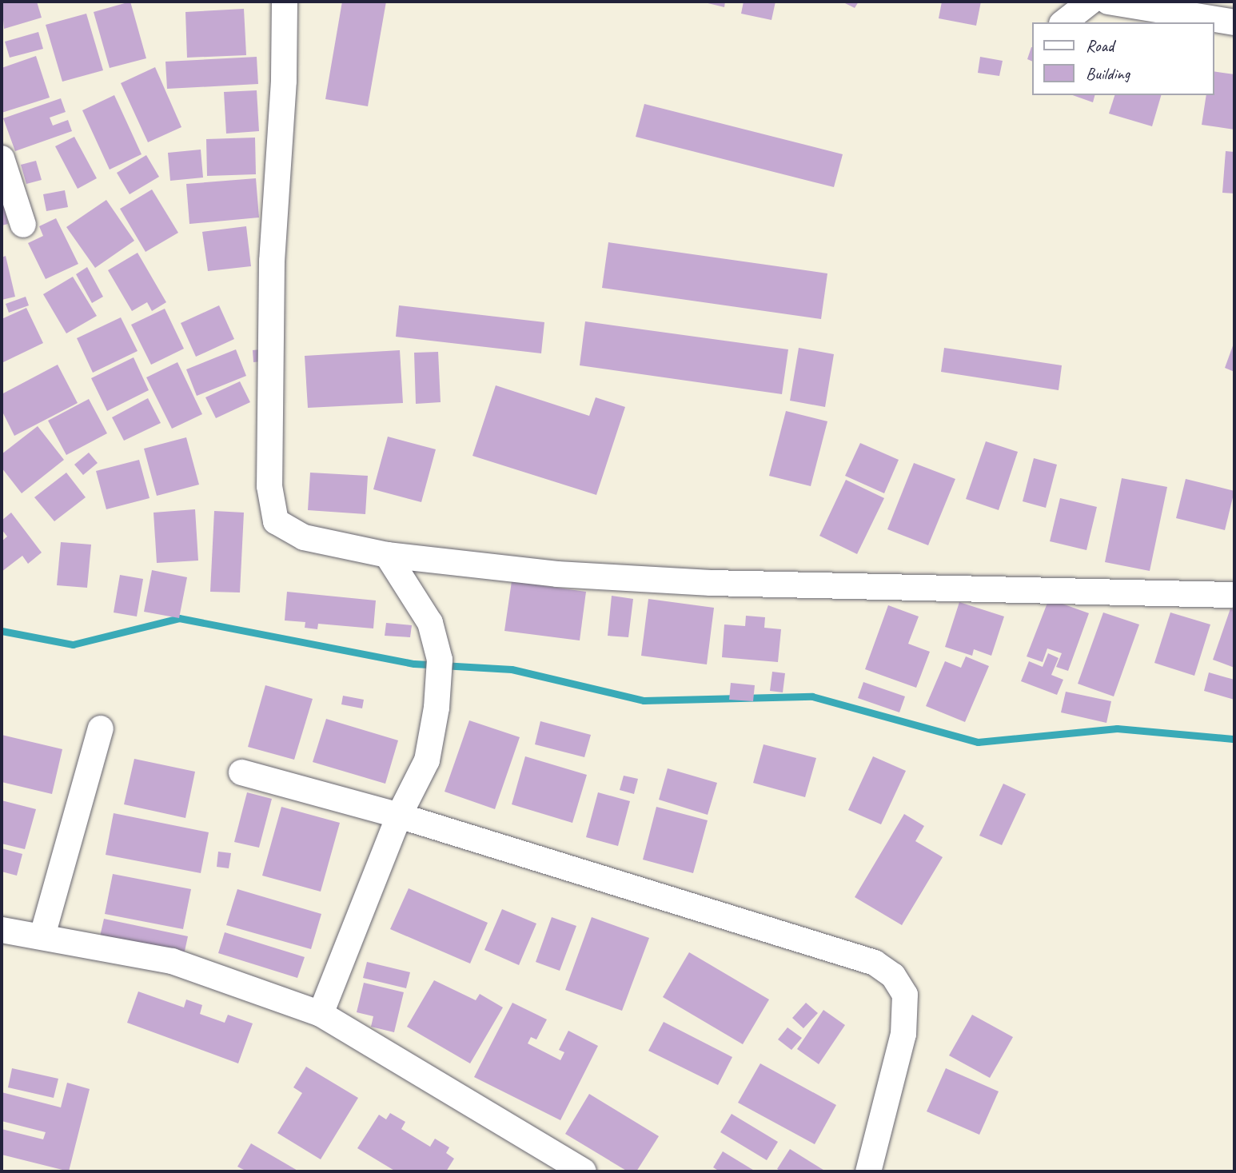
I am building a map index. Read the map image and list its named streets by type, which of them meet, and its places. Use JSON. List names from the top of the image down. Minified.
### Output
{"legend":["Road","Building"]}
